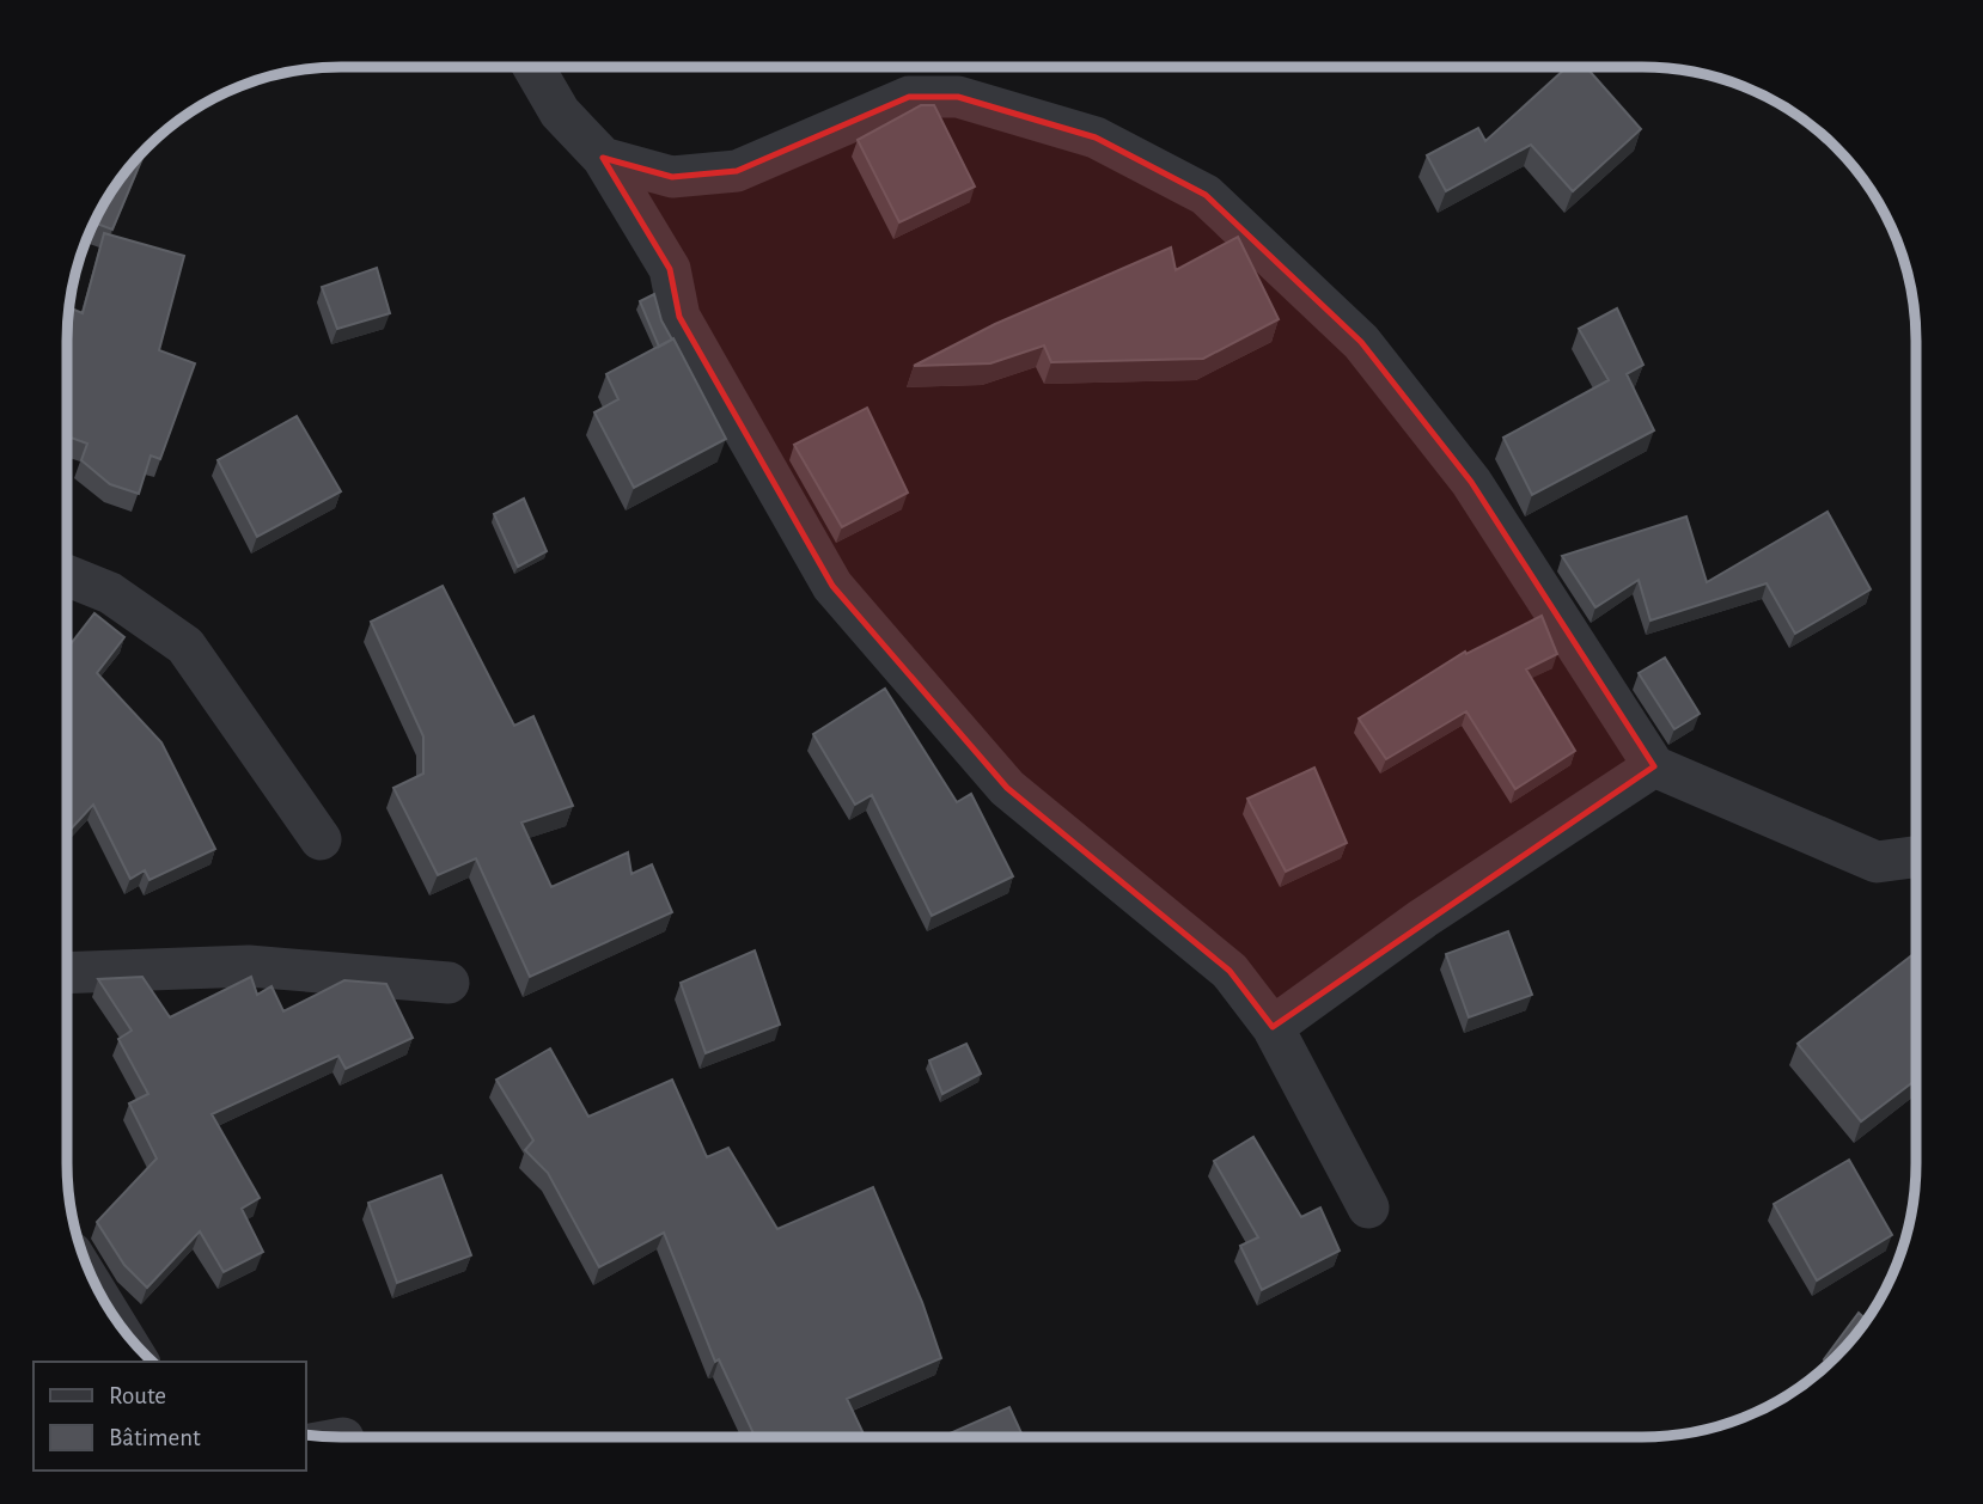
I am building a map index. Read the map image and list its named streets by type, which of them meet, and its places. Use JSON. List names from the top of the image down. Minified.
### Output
{"legend":["Route","Bâtiment"]}
